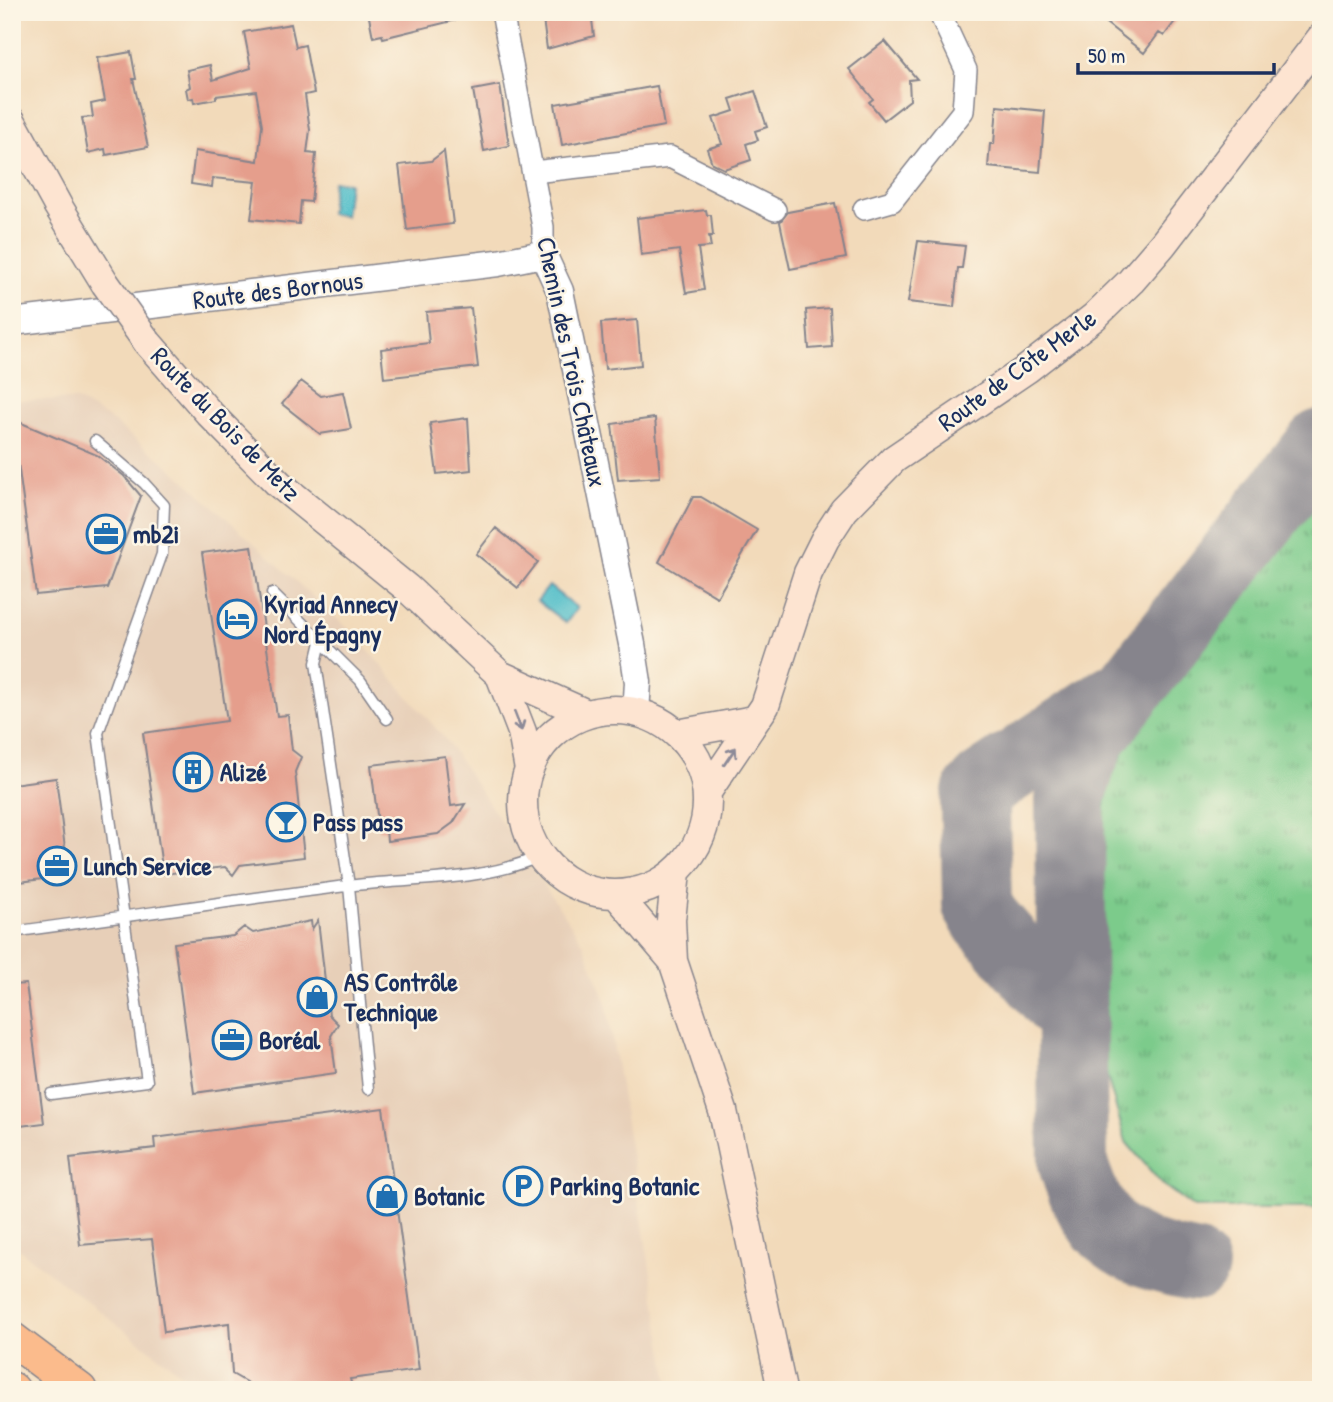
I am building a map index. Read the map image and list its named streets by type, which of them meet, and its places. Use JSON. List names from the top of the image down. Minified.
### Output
{"streets":{"main road":["Route de Côte Merle","Route du Bois de Metz"],"street":["Route des Bornous","Chemin des Trois Châteaux"]},"crossings":[["Route des Bornous","Chemin des Trois Châteaux"],["Chemin des Trois Châteaux","Route de Côte Merle"],["Chemin des Trois Châteaux","Route du Bois de Metz"],["Route de Côte Merle","Route du Bois de Metz"]],"places":{"office":["mb2i","Lunch Service","Boréal"],"hotel":["Kyriad Annecy Nord Épagny"],"building":["Alizé"],"bar":["Pass pass"],"shop":["AS Contrôle Technique","Botanic"],"parking":["Parking Botanic"]},"scale_bar":"50 m"}
